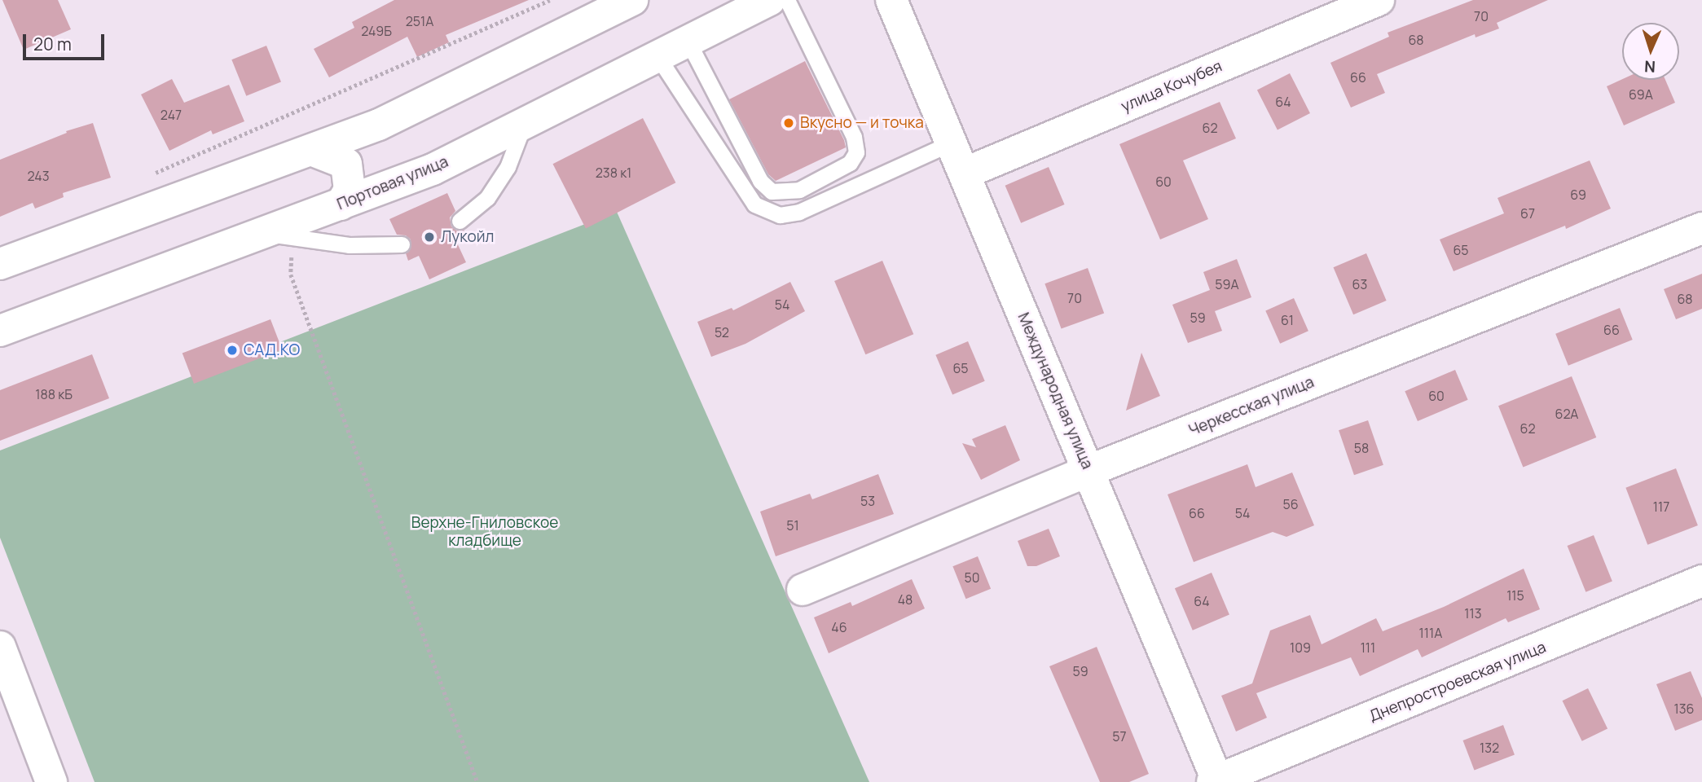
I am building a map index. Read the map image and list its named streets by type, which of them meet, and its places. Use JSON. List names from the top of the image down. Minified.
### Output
{"streets":{"main road":["улица Кочубея","Портовая улица","Международная улица","Черкесская улица","Днепростроевская улица"]},"crossings":[["улица Кочубея","Международная улица"],["Международная улица","Черкесская улица"],["Международная улица","Днепростроевская улица"]],"parks":["Верхне-Гниловское кладбище"],"places":["Вкусно — и точка","Лукойл","САД.КО"],"house_numbers":["70","251А","249Б","68","66","69А","64","247","62","238 к1","243","60","69","67","65","59А","63","70","68","54","59","61","66","52","65","188 кБ","60","62А","62","58","53","56","117","66","54","51","50","115","48","64","113","46","111А","109","111","59","136","57","132"],"scale_bar":"20 m","north":"bottom"}
